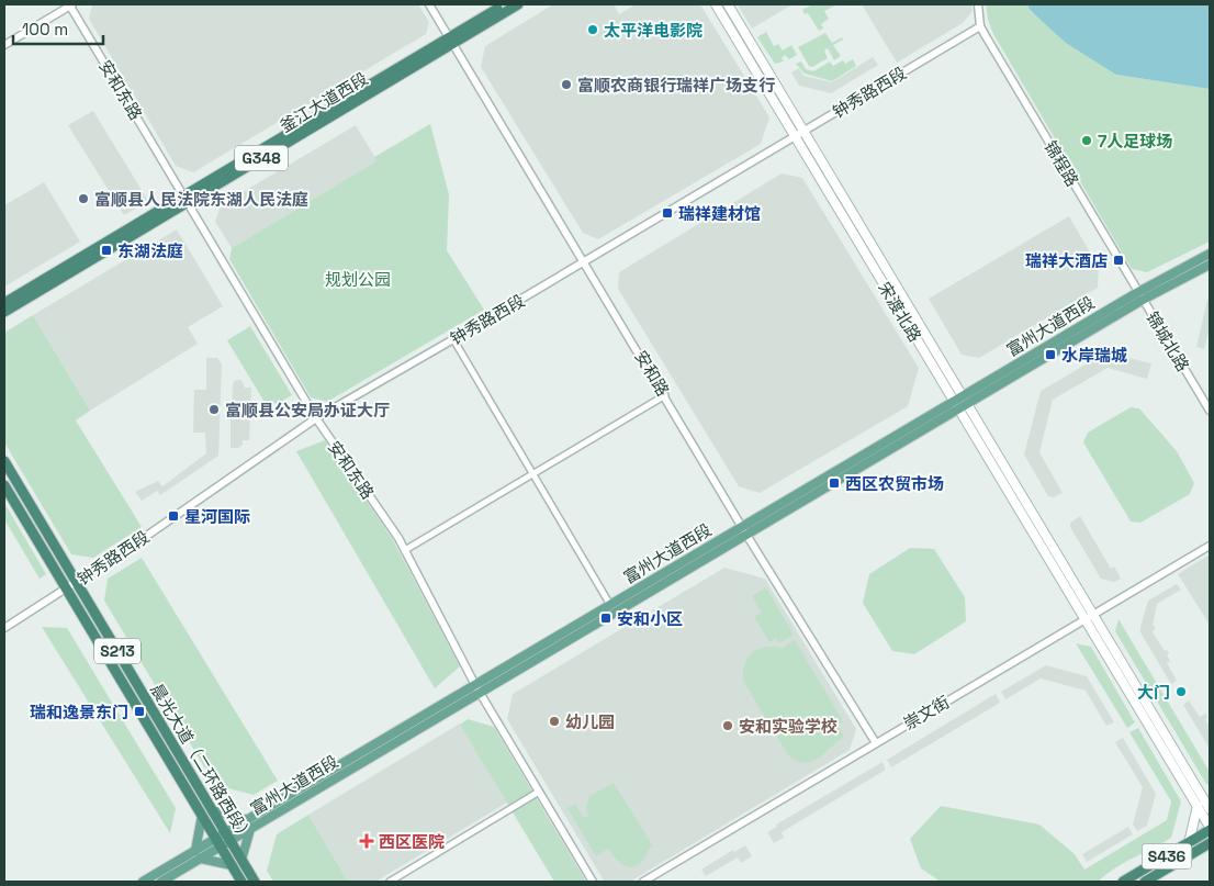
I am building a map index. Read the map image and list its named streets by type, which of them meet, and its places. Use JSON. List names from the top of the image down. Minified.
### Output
{"streets":{"highway":["釜江大道西段","G348","S213","晨光大道（二环路西段）","S436"],"main road":["宋渡北路","富州大道西段"],"street":["安和东路","钟秀路西段","锦程路","锦城北路","安和路","崇文街"]},"crossings":[["安和东路","钟秀路西段"],["安和东路","釜江大道西段"],["安和东路","富州大道西段"],["钟秀路西段","锦程路"],["钟秀路西段","宋渡北路"],["钟秀路西段","安和路"],["钟秀路西段","晨光大道（二环路西段）"],["釜江大道西段","安和路"],["锦程路","富州大道西段"],["锦程路","锦城北路"],["宋渡北路","富州大道西段"],["宋渡北路","崇文街"],["富州大道西段","锦城北路"],["富州大道西段","安和路"],["富州大道西段","晨光大道（二环路西段）"],["安和路","崇文街"]],"parks":["规划公园"],"places":{"other":["太平洋电影院","富顺农商银行瑞祥广场支行","7人足球场","富顺县人民法院东湖人民法庭","富顺县公安局办证大厅","大门","幼儿园","安和实验学校"],"transit":["瑞祥建材馆","东湖法庭","瑞祥大酒店","水岸瑞城","西区农贸市场","星河国际","安和小区","瑞和逸景东门"],"health":["西区医院"]},"scale_bar":"100 m"}
